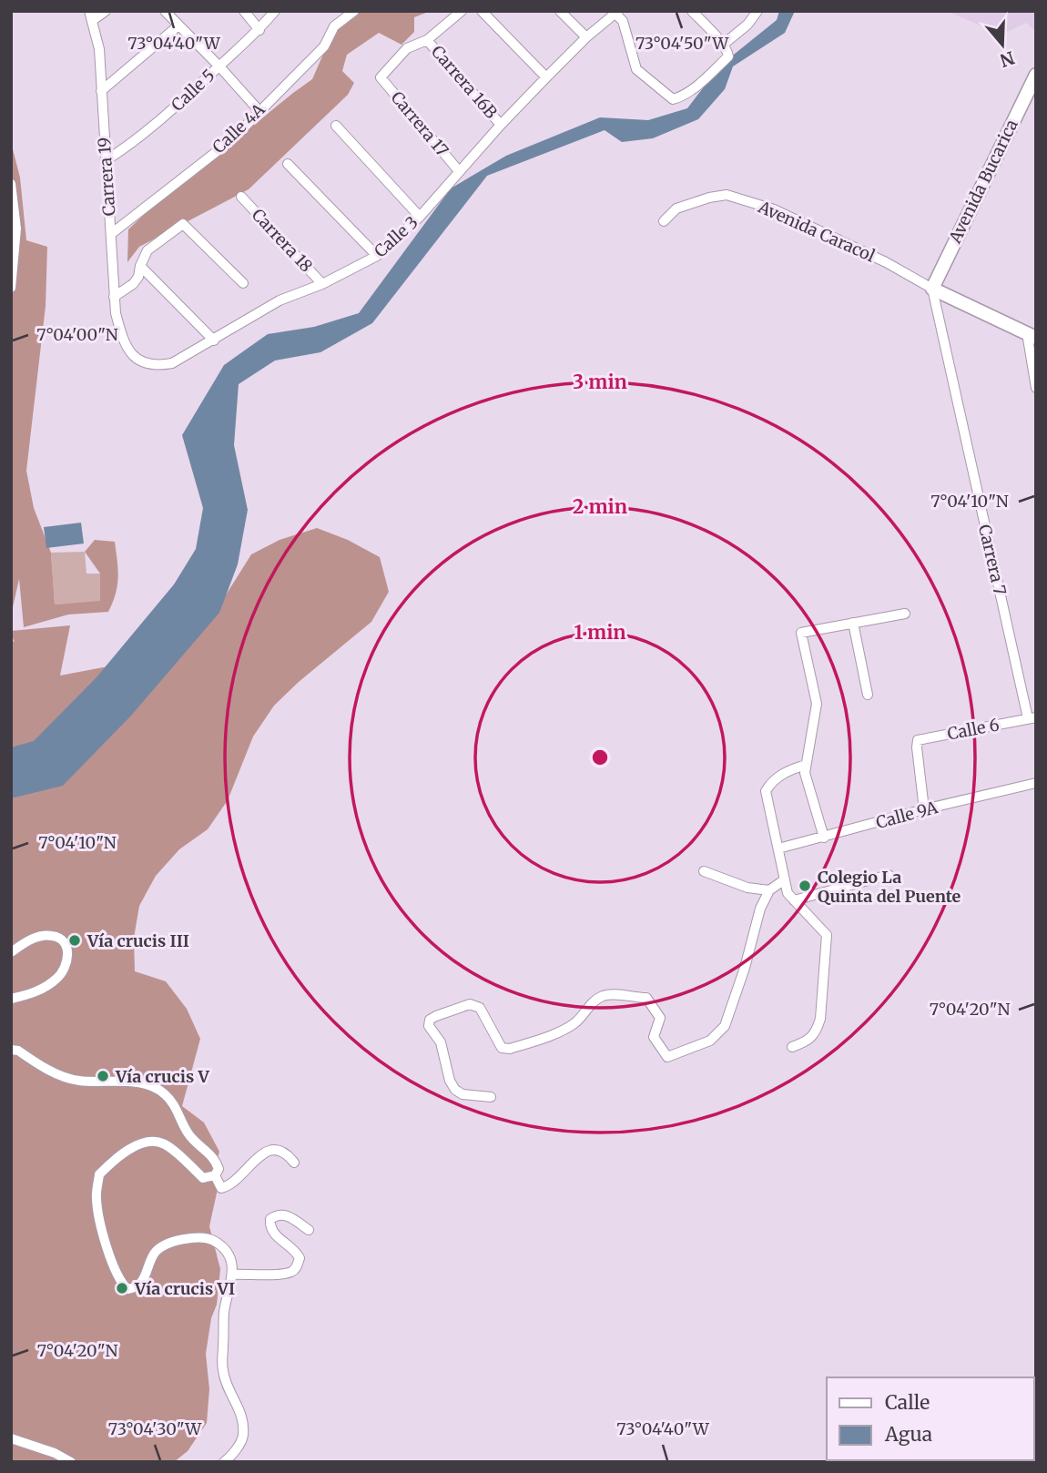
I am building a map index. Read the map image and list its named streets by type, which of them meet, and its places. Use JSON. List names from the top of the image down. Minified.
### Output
{"streets":{"main road":["Avenida Bucarica"],"street":["Carrera 16B","Calle 5","Carrera 17","Calle 4A","Carrera 19","Avenida Caracol","Calle 3","Carrera 18","Carrera 7","Calle 6","Calle 9A"]},"crossings":[["Carrera 16B","Carrera 17"],["Carrera 16B","Calle 3"],["Calle 5","Carrera 19"],["Carrera 17","Calle 3"],["Calle 4A","Carrera 19"],["Carrera 19","Calle 3"],["Avenida Bucarica","Avenida Caracol"],["Avenida Bucarica","Carrera 7"],["Avenida Caracol","Carrera 7"],["Calle 3","Carrera 18"],["Carrera 7","Calle 6"],["Calle 6","Calle 9A"]],"places":["Colegio La Quinta del Puente","Vía crucis III","Vía crucis V","Vía crucis VI"],"legend":["Calle","Agua"],"north":"bottom","coordinates":["73°04'40\"W","73°04'50\"W","7°04'00\"N","7°04'10\"N","7°04'20\"N","73°04'30\"W"],"rings":["3 min","2 min","1 min"]}
